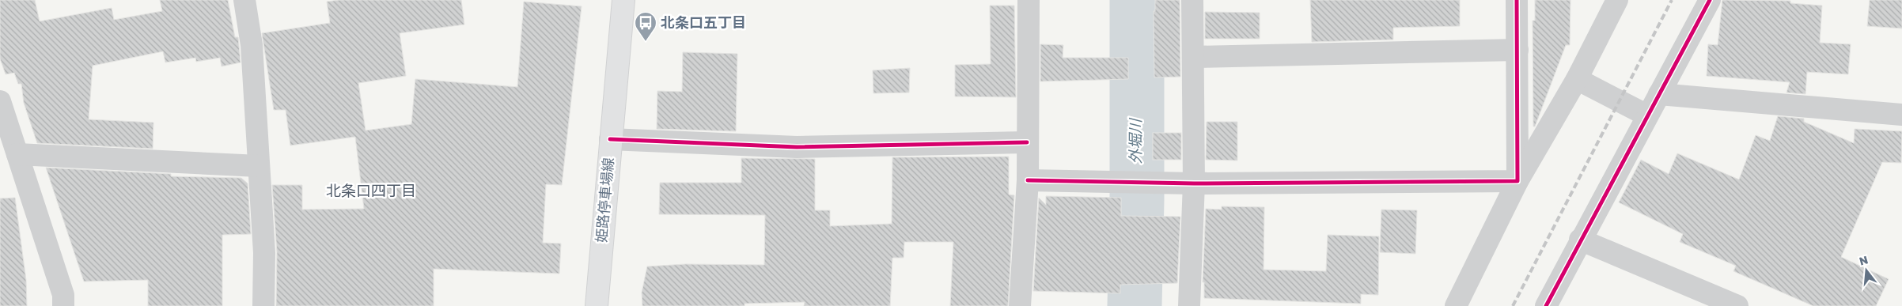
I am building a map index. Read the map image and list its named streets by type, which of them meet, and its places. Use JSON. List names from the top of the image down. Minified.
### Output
{"streets":{"main road":["姫路停車場線"]},"districts":["北条口四丁目"],"water":["外堀川"],"places":{"bus stop":["北条口五丁目"]},"north":"top"}
